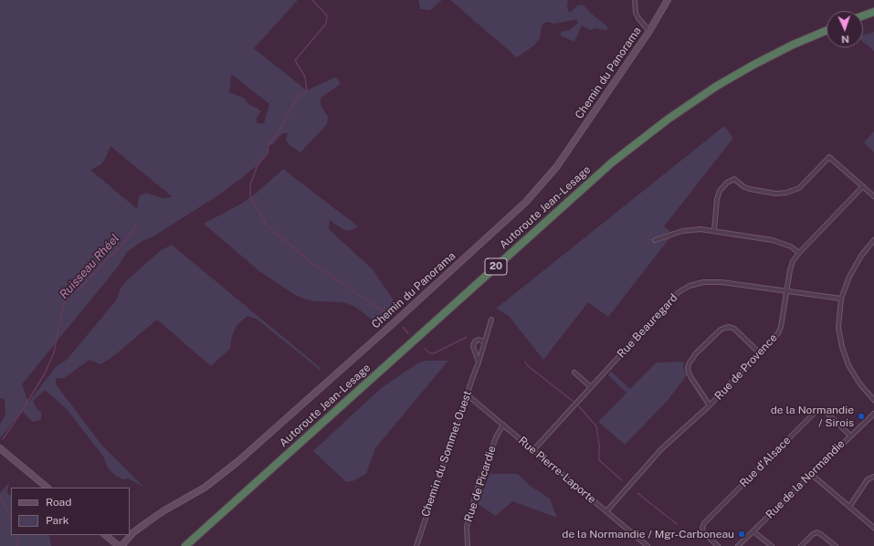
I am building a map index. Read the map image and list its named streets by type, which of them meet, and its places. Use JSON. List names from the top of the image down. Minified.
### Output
{"streets":{"highway":["Autoroute Jean-Lesage","20"],"street":["Chemin du Panorama","Rue Beauregard","Rue de Provence","Chemin du Sommet Ouest","Rue d'Alsace","Rue Pierre-Laporte","Rue de la Normandie","Rue de Picardie"]},"crossings":[["Rue Beauregard","Rue de Provence"],["Rue Beauregard","Rue Pierre-Laporte"],["Rue de Provence","Rue Pierre-Laporte"],["Chemin du Sommet Ouest","Rue Pierre-Laporte"],["Rue d'Alsace","Rue de la Normandie"],["Rue Pierre-Laporte","Rue de Picardie"]],"water":["Ruisseau Rhéel"],"places":["de la Normandie / Sirois","de la Normandie / Mgr-Carboneau"],"legend":["Road","Park"],"north":"bottom"}
